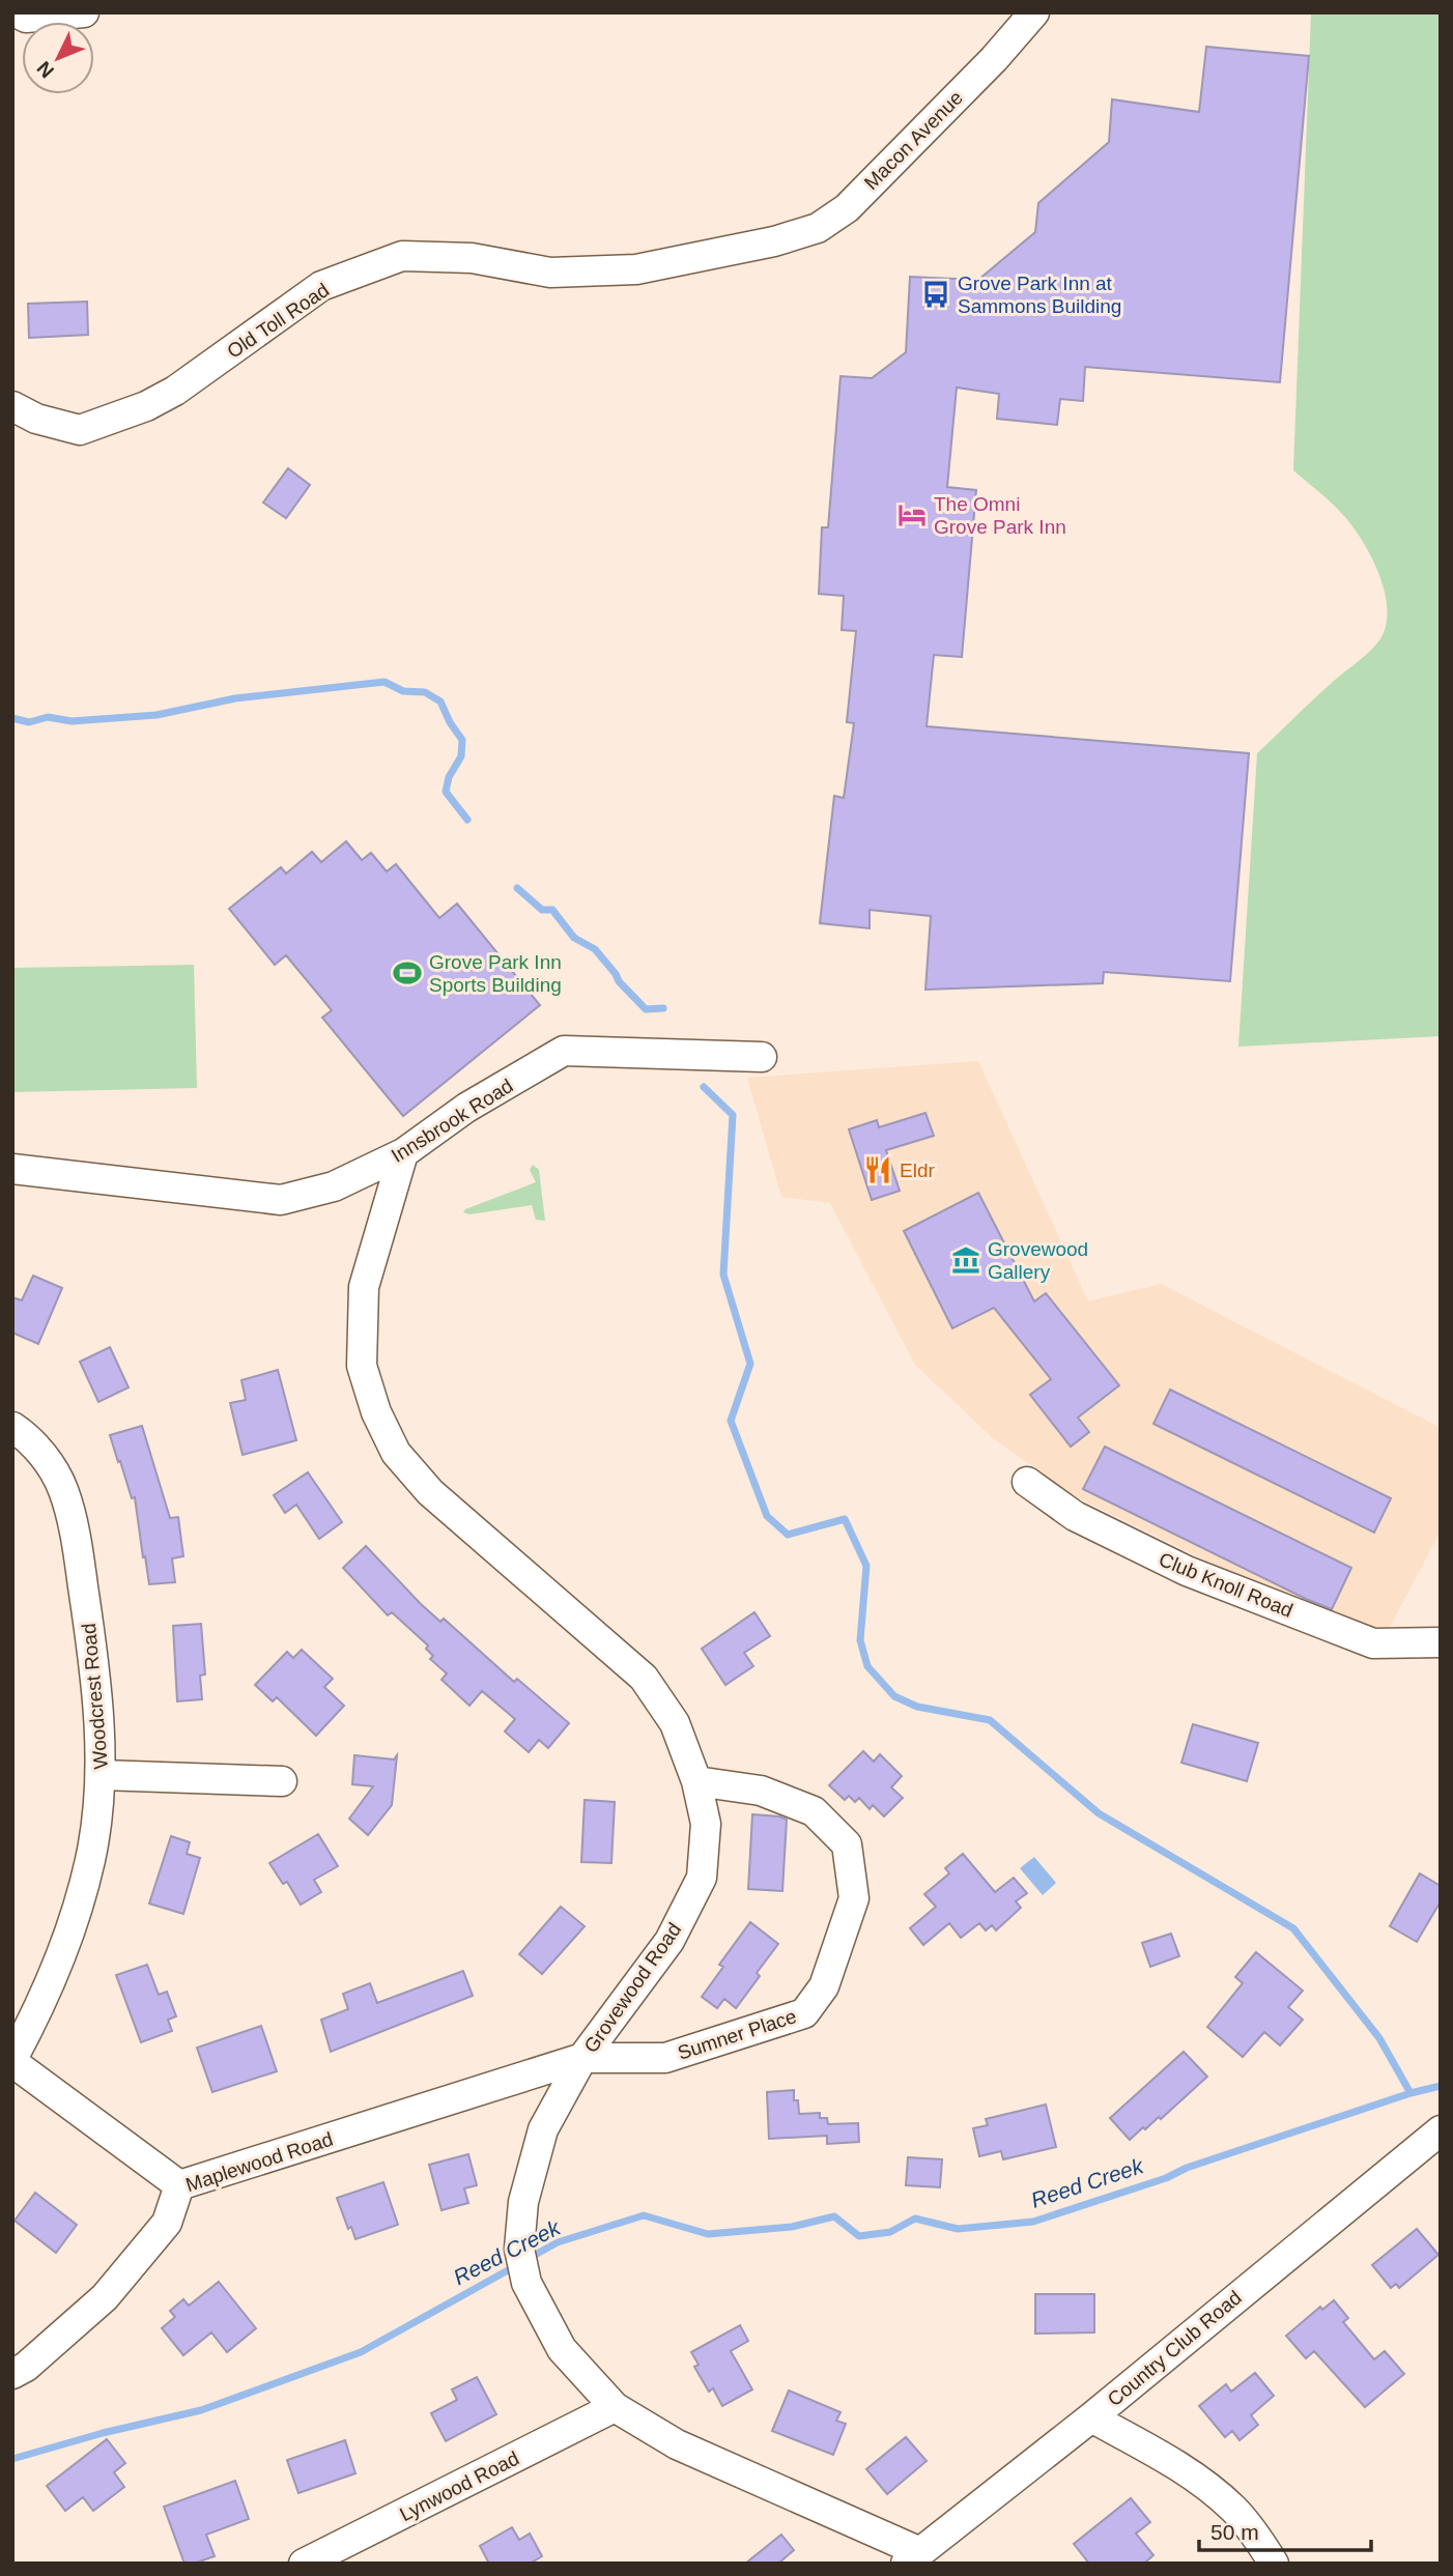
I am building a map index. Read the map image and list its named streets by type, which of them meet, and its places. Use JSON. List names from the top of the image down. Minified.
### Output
{"streets":{"street":["Macon Avenue","Old Toll Road","Innsbrook Road","Club Knoll Road","Woodcrest Road","Grovewood Road","Sumner Place","Maplewood Road","Country Club Road","Lynwood Road"]},"crossings":[["Macon Avenue","Old Toll Road"],["Innsbrook Road","Grovewood Road"],["Grovewood Road","Sumner Place"],["Grovewood Road","Maplewood Road"],["Grovewood Road","Country Club Road"],["Grovewood Road","Lynwood Road"],["Sumner Place","Maplewood Road"]],"water":["Reed Creek"],"places":{"bus stop":["Grove Park Inn at Sammons Building"],"hotel":["The Omni Grove Park Inn"],"sports":["Grove Park Inn Sports Building"],"restaurant":["Eldr"],"museum":["Grovewood Gallery"]},"scale_bar":"50 m","north":"bottom left"}
